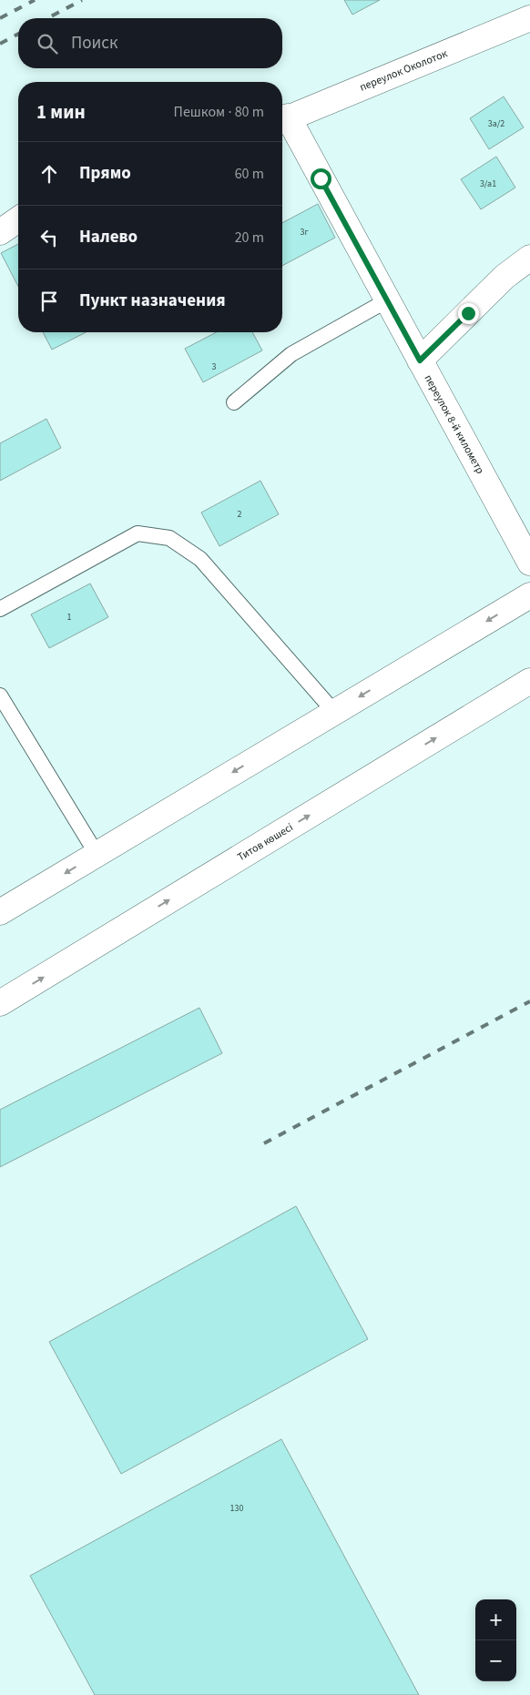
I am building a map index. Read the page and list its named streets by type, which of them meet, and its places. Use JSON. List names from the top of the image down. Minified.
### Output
{"streets":{"main road":["переулок Околоток","переулок 8-й километр","Титов көшесі"]},"crossings":[["переулок Околоток","переулок 8-й километр"]],"house_numbers":["3а/2","3/а1","3г","3","2","1","130"],"page":{"search":"Поиск","heading":["1 мин","Пешком · 80 m"],"list":[["Прямо","60 m"],["Налево","20 m"],"Пункт назначения"],"map_buttons":["+","−"]}}
